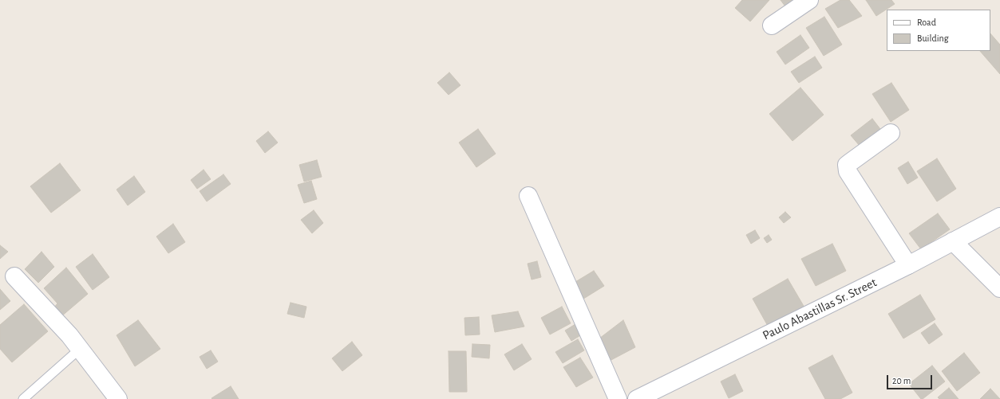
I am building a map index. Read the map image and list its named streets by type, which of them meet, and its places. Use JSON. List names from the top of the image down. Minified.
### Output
{"streets":{"street":["Paulo Abastillas Sr. Street"]},"legend":["Road","Building"],"scale_bar":"20 m"}
